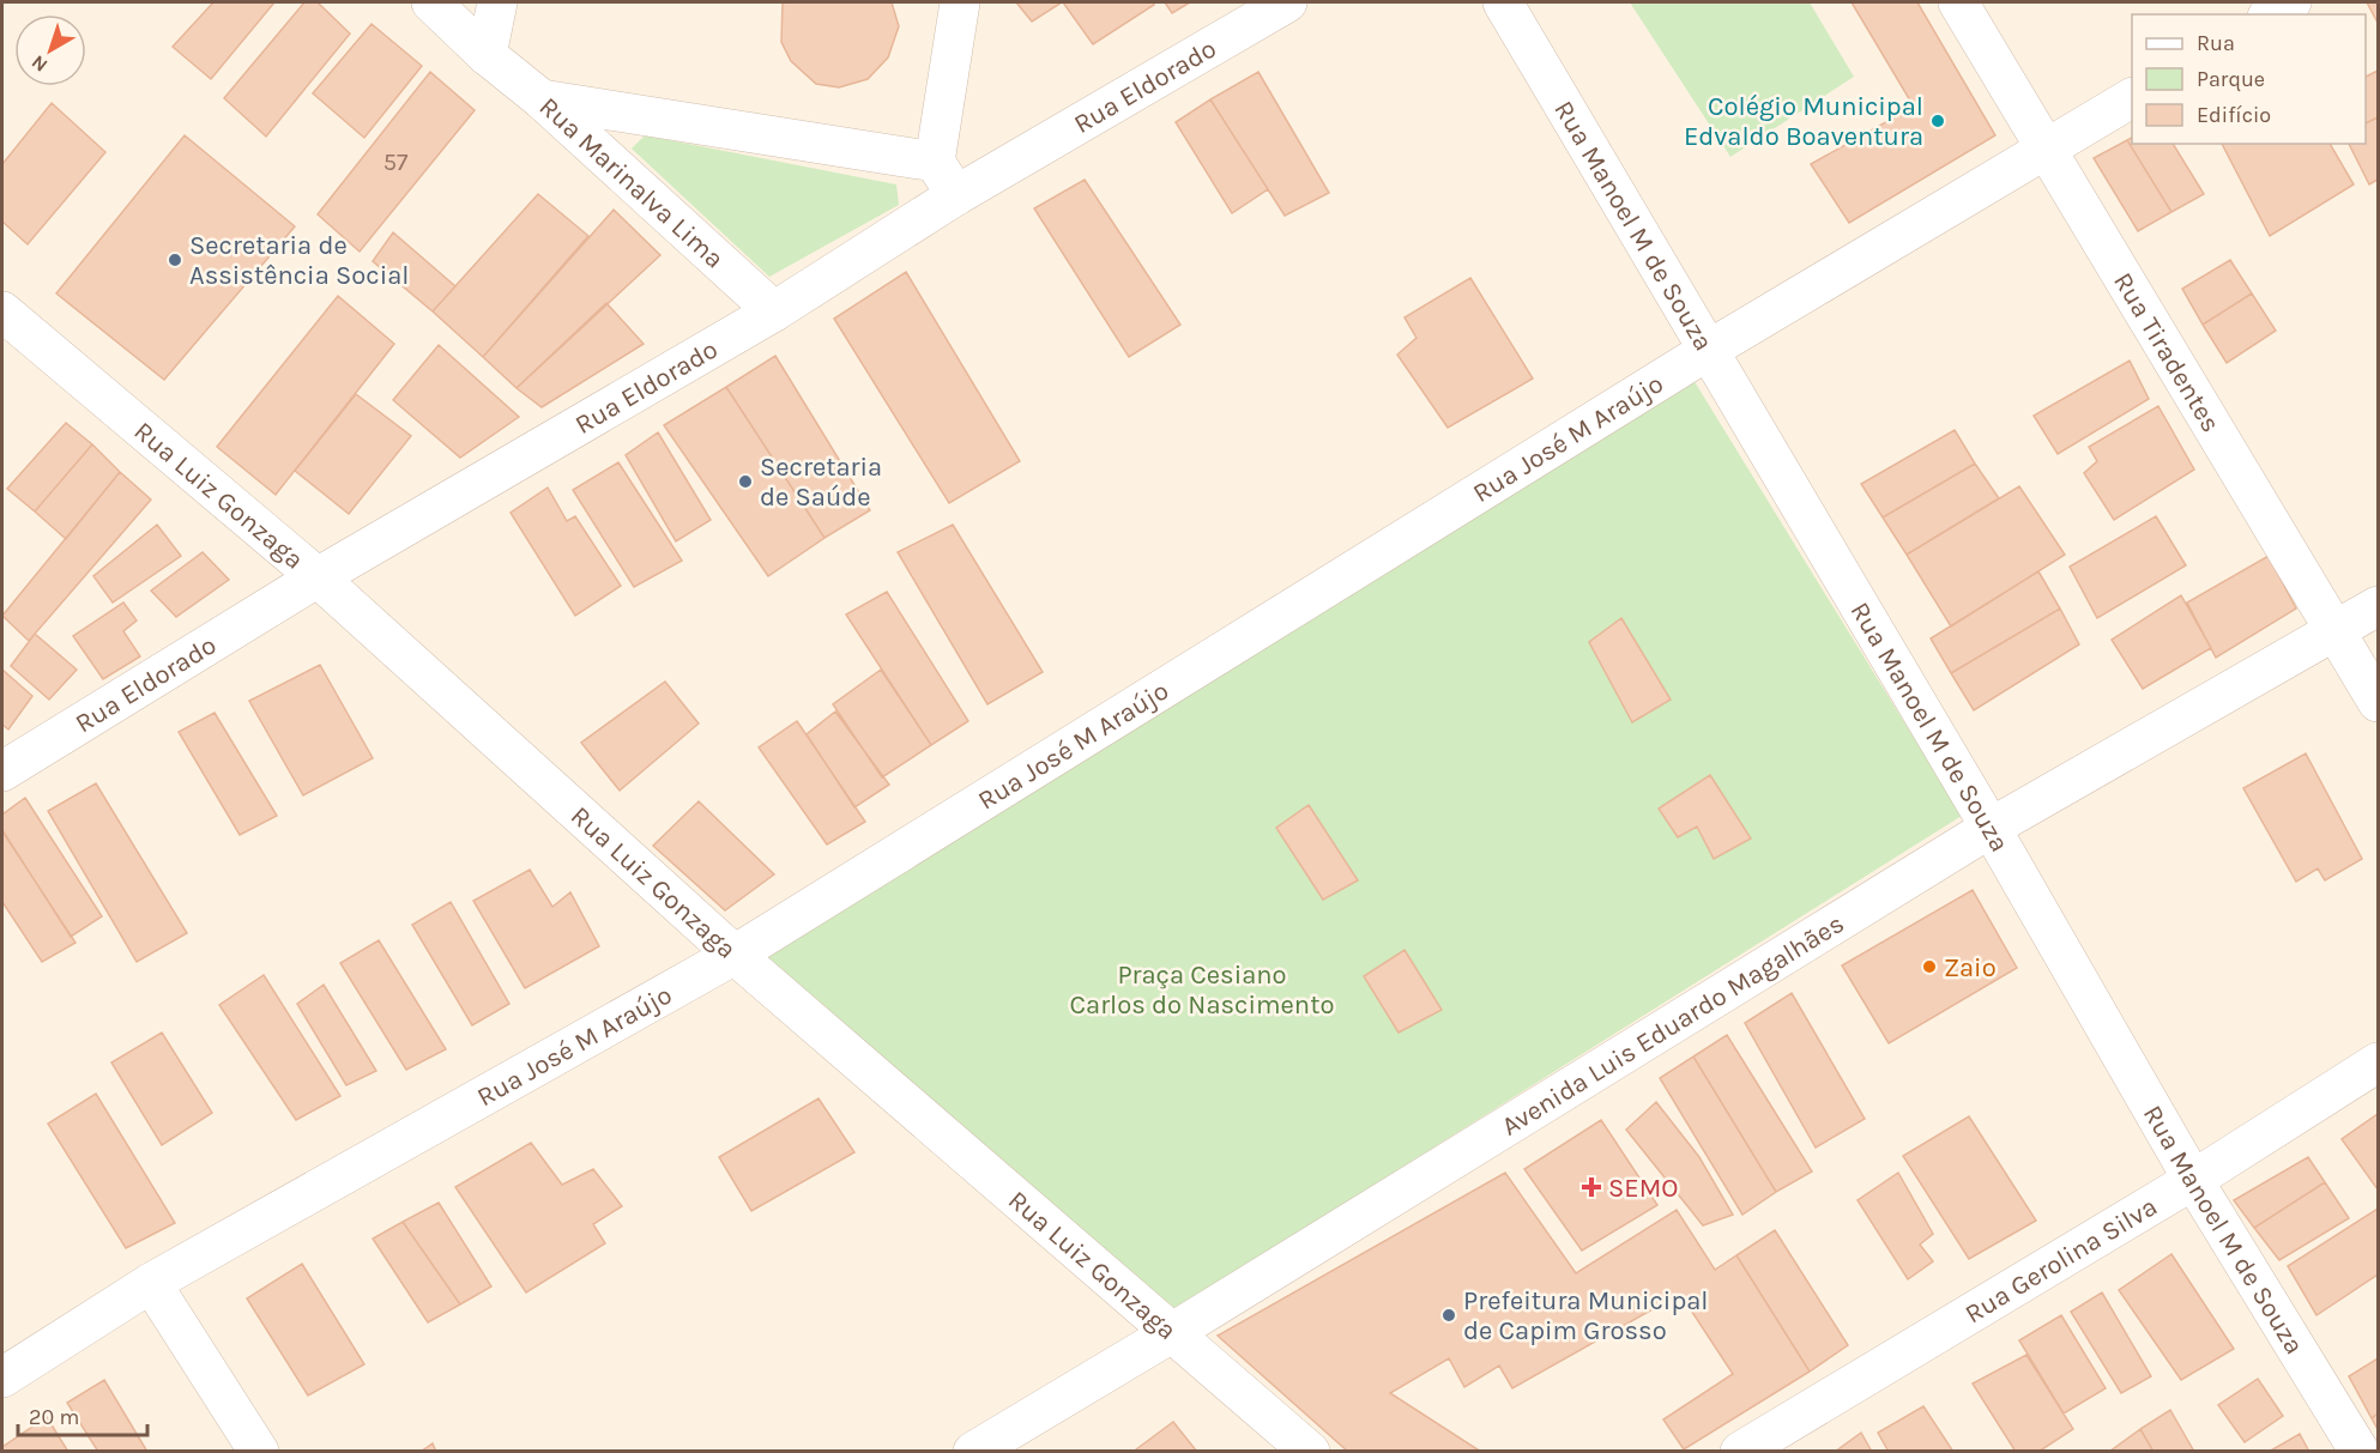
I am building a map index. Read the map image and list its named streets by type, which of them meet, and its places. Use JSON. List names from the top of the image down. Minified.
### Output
{"streets":{"street":["Rua Eldorado","Rua Marinalva Lima","Rua Manoel M de Souza","Rua Tiradentes","Rua José M Araújo","Rua Luiz Gonzaga","Avenida Luis Eduardo Magalhães","Rua Gerolina Silva"]},"crossings":[["Rua Eldorado","Rua Marinalva Lima"],["Rua Eldorado","Rua Luiz Gonzaga"],["Rua Manoel M de Souza","Rua José M Araújo"],["Rua Manoel M de Souza","Avenida Luis Eduardo Magalhães"],["Rua Manoel M de Souza","Rua Gerolina Silva"],["Rua Tiradentes","Rua José M Araújo"],["Rua Tiradentes","Avenida Luis Eduardo Magalhães"],["Rua José M Araújo","Rua Luiz Gonzaga"],["Rua Luiz Gonzaga","Avenida Luis Eduardo Magalhães"]],"parks":["Praça Cesiano Carlos do Nascimento"],"places":{"other":["Colégio Municipal Edvaldo Boaventura","Secretaria de Assistência Social","Secretaria de Saúde","Zaio","Prefeitura Municipal de Capim Grosso"],"health":["SEMO"]},"house_numbers":["57"],"legend":["Rua","Parque","Edifício"],"scale_bar":"20 m","north":"bottom left"}
